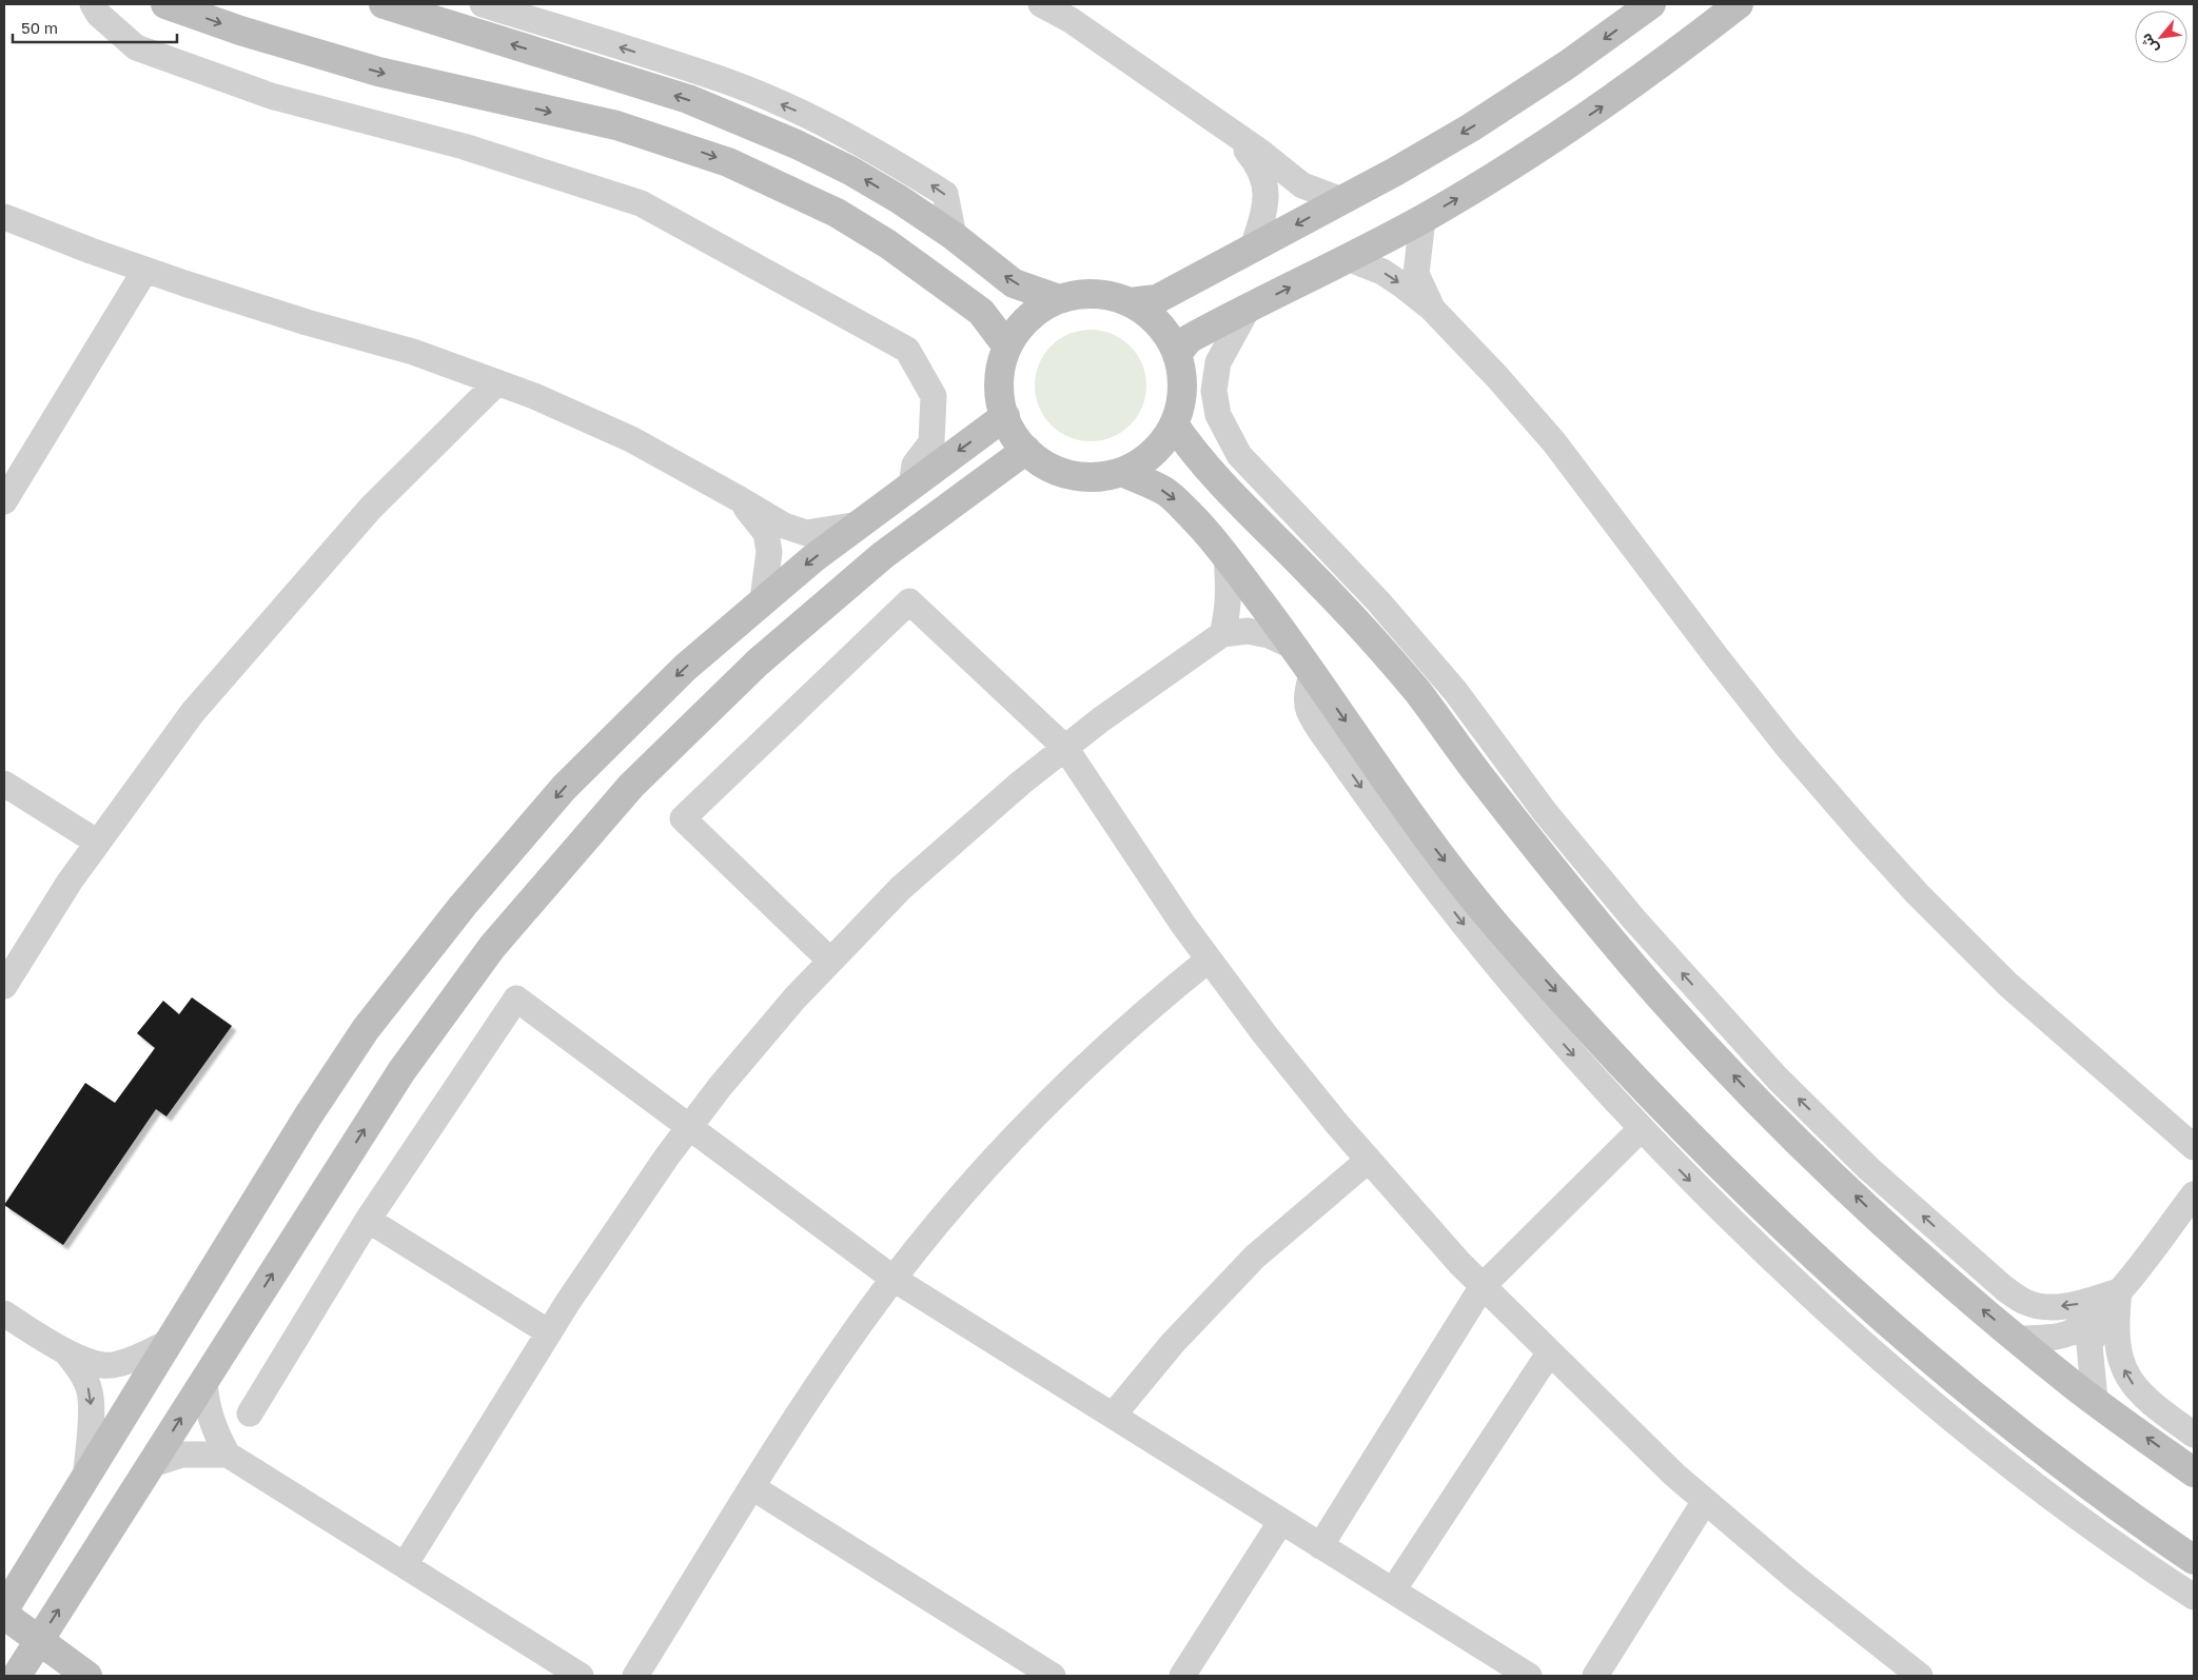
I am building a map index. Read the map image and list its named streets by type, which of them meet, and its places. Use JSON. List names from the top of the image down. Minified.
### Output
{"scale_bar":"50 m","north":"bottom left"}
